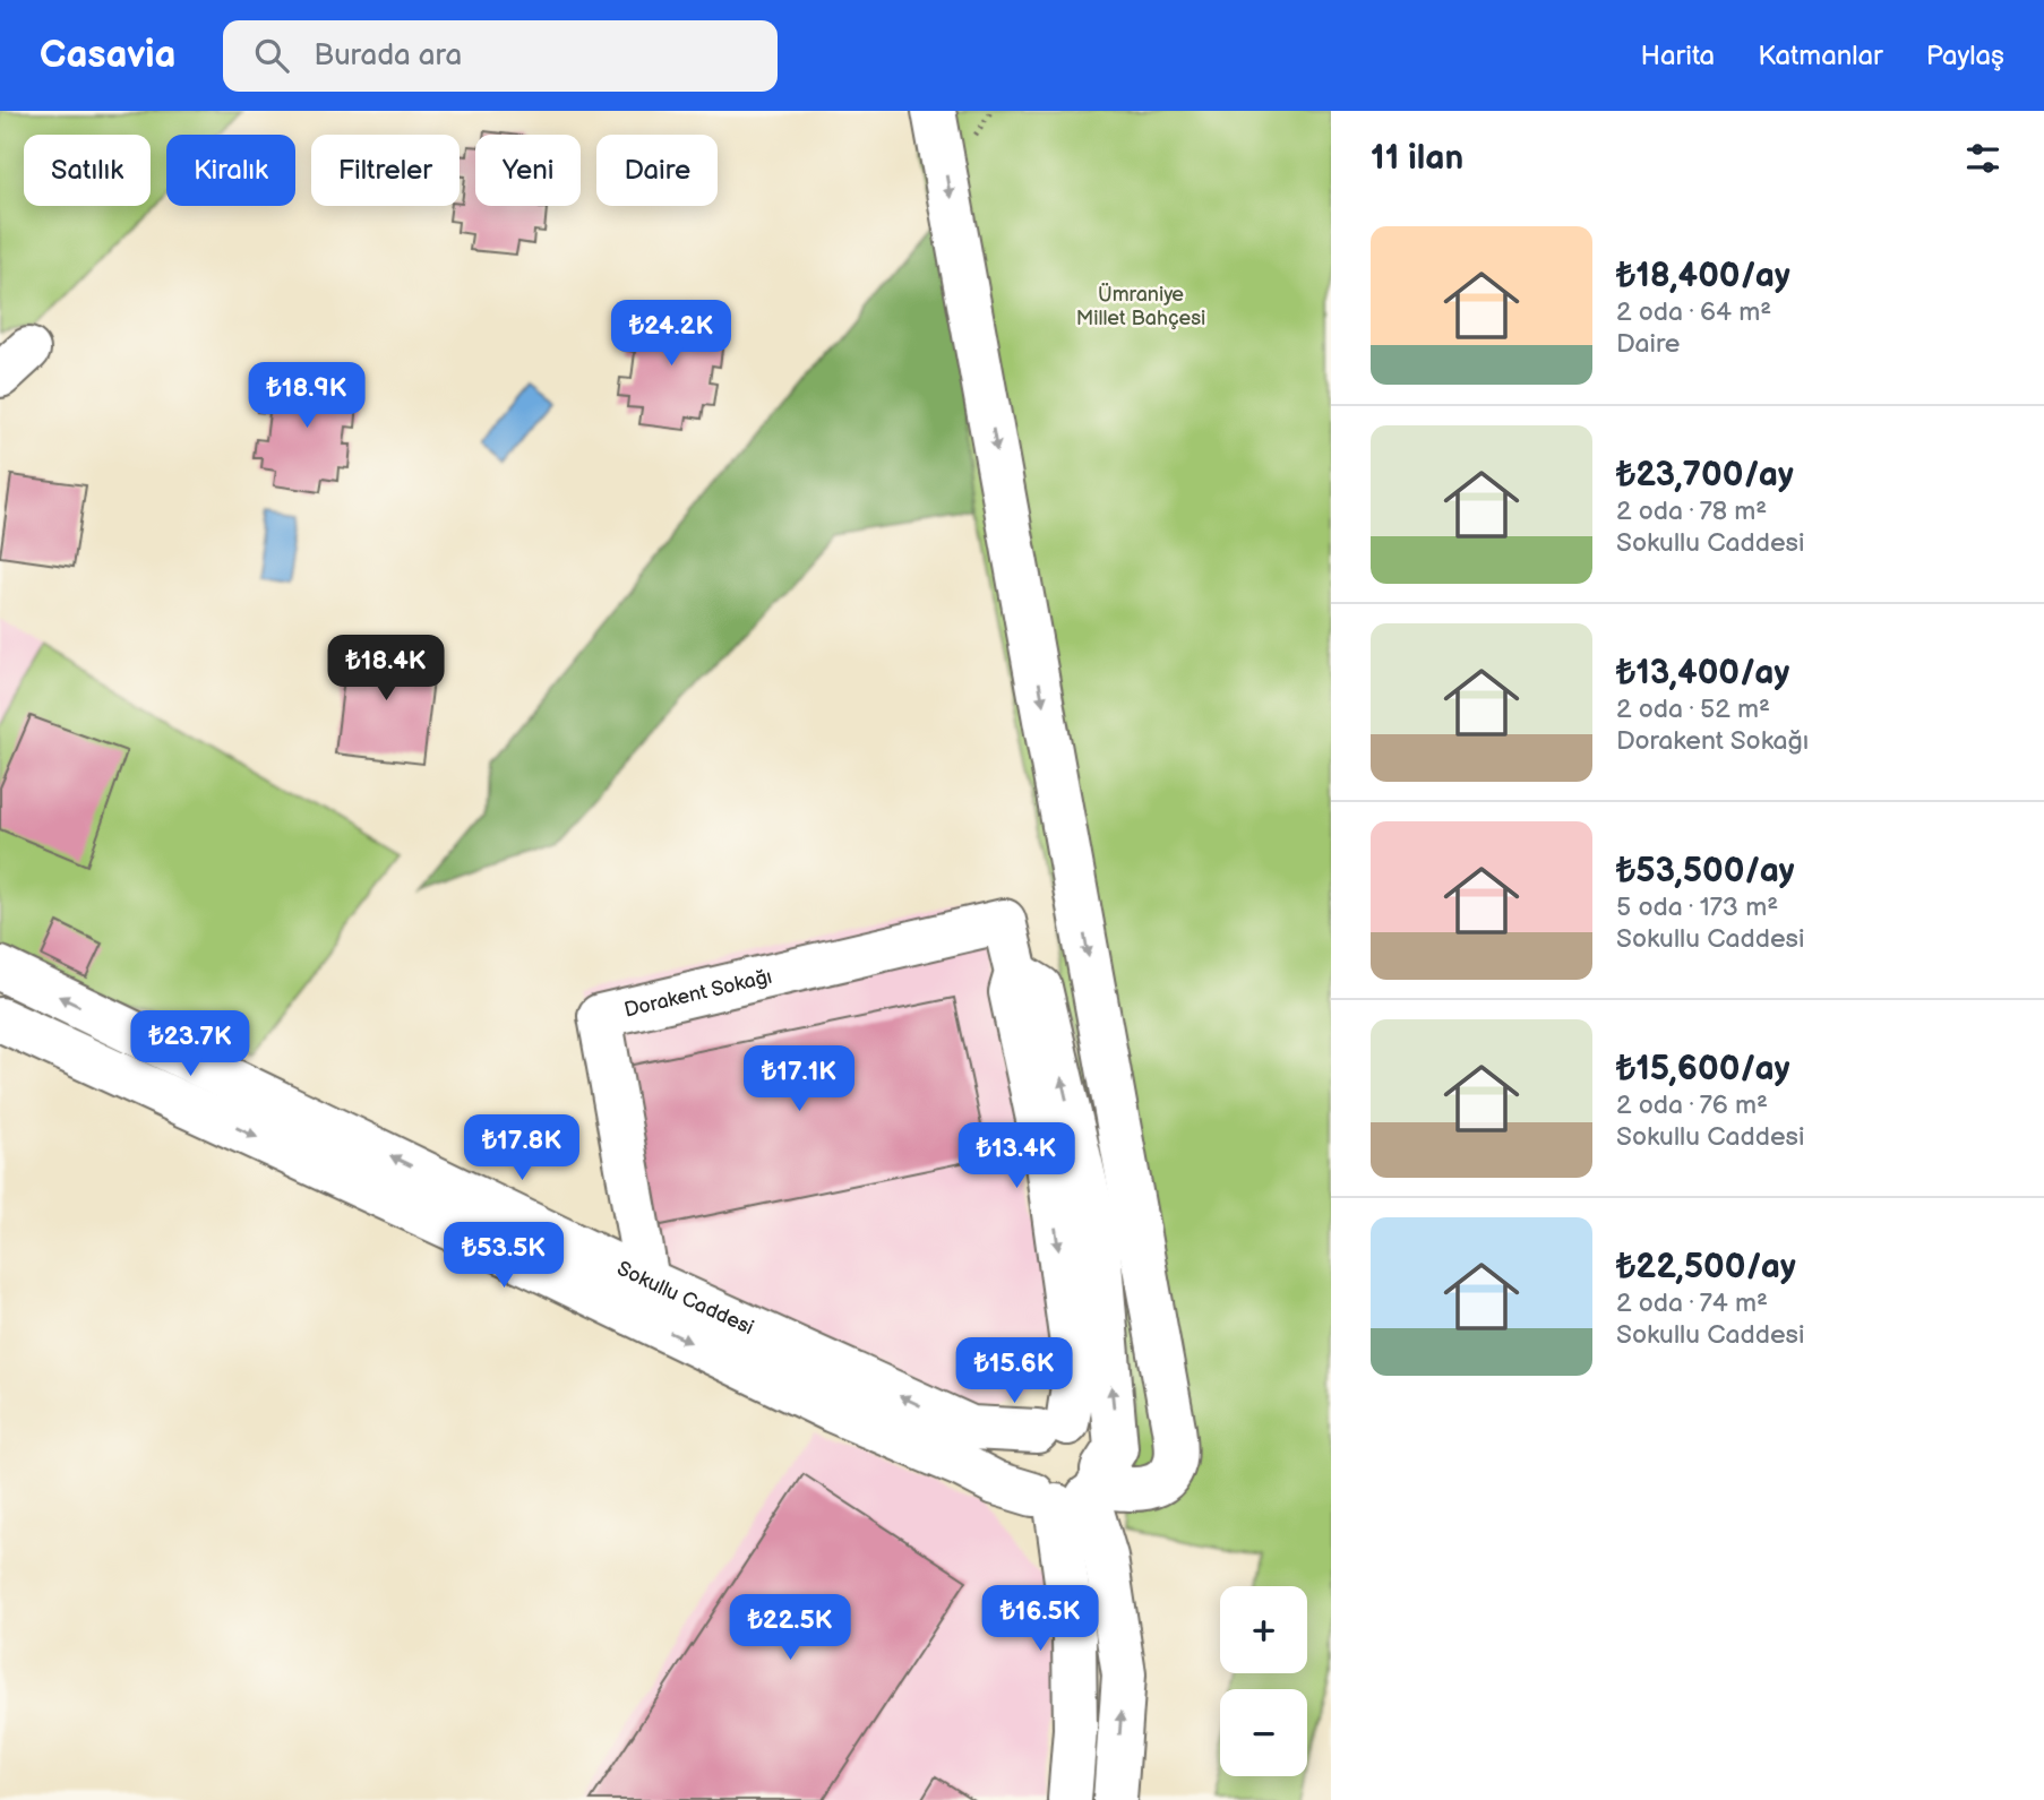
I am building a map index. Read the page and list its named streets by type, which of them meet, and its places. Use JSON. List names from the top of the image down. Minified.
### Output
{"streets":{"street":["Dorakent Sokağı","Sokullu Caddesi"]},"crossings":[["Dorakent Sokağı","Sokullu Caddesi"]],"parks":["Ümraniye Millet Bahçesi"],"page":{"header":"Casavia","search":"Burada ara","nav":["Harita","Katmanlar","Paylaş"],"heading":"11 ilan","chip":["Satılık","Kiralık","Filtreler","Yeni","Daire"],"list":[{"name":"₺18,400/ay","note":"2 oda · 64 m² · Daire"},{"name":"₺23,700/ay","note":"2 oda · 78 m² · Sokullu Caddesi"},{"name":"₺13,400/ay","note":"2 oda · 52 m² · Dorakent Sokağı"},{"name":"₺53,500/ay","note":"5 oda · 173 m² · Sokullu Caddesi"},{"name":"₺15,600/ay","note":"2 oda · 76 m² · Sokullu Caddesi"},{"name":"₺22,500/ay","note":"2 oda · 74 m² · Sokullu Caddesi"}],"price":["₺24.2K","₺18.9K","₺18.4K","₺23.7K","₺17.1K","₺17.8K","₺13.4K","₺53.5K","₺15.6K","₺16.5K","₺22.5K"],"map_buttons":["+","−"]}}
